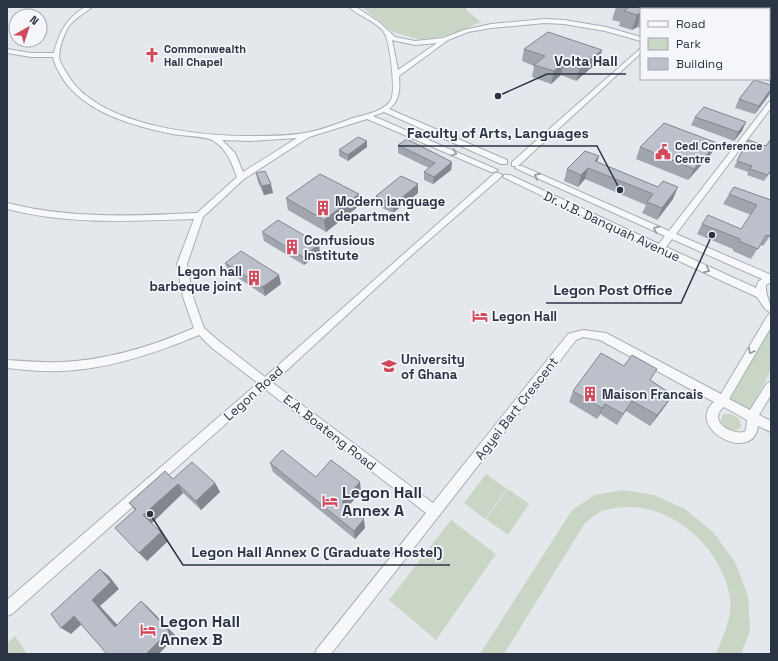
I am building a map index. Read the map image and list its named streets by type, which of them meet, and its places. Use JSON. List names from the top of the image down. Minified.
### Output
{"streets":{"street":["Dr. J.B. Danquah Avenue","Legon Road","Agyei Bart Crescent","E.A. Boateng Road"]},"crossings":[["Dr. J.B. Danquah Avenue","Legon Road"],["Legon Road","E.A. Boateng Road"],["Agyei Bart Crescent","E.A. Boateng Road"]],"places":{"church":["Commonwealth Hall Chapel"],"other":["Volta Hall","Faculty of Arts, Languages","Legon Post Office","Legon Hall Annex C (Graduate Hostel)"],"public building":["Cedi Conference Centre"],"building":["Modern language department","Confusious Institute","Legon hall barbeque joint","Maison Francais"],"hotel":["Legon Hall","Legon Hall Annex A","Legon Hall Annex B"],"school or university":["University of Ghana"]},"legend":["Road","Park","Building"],"north":"top right"}
